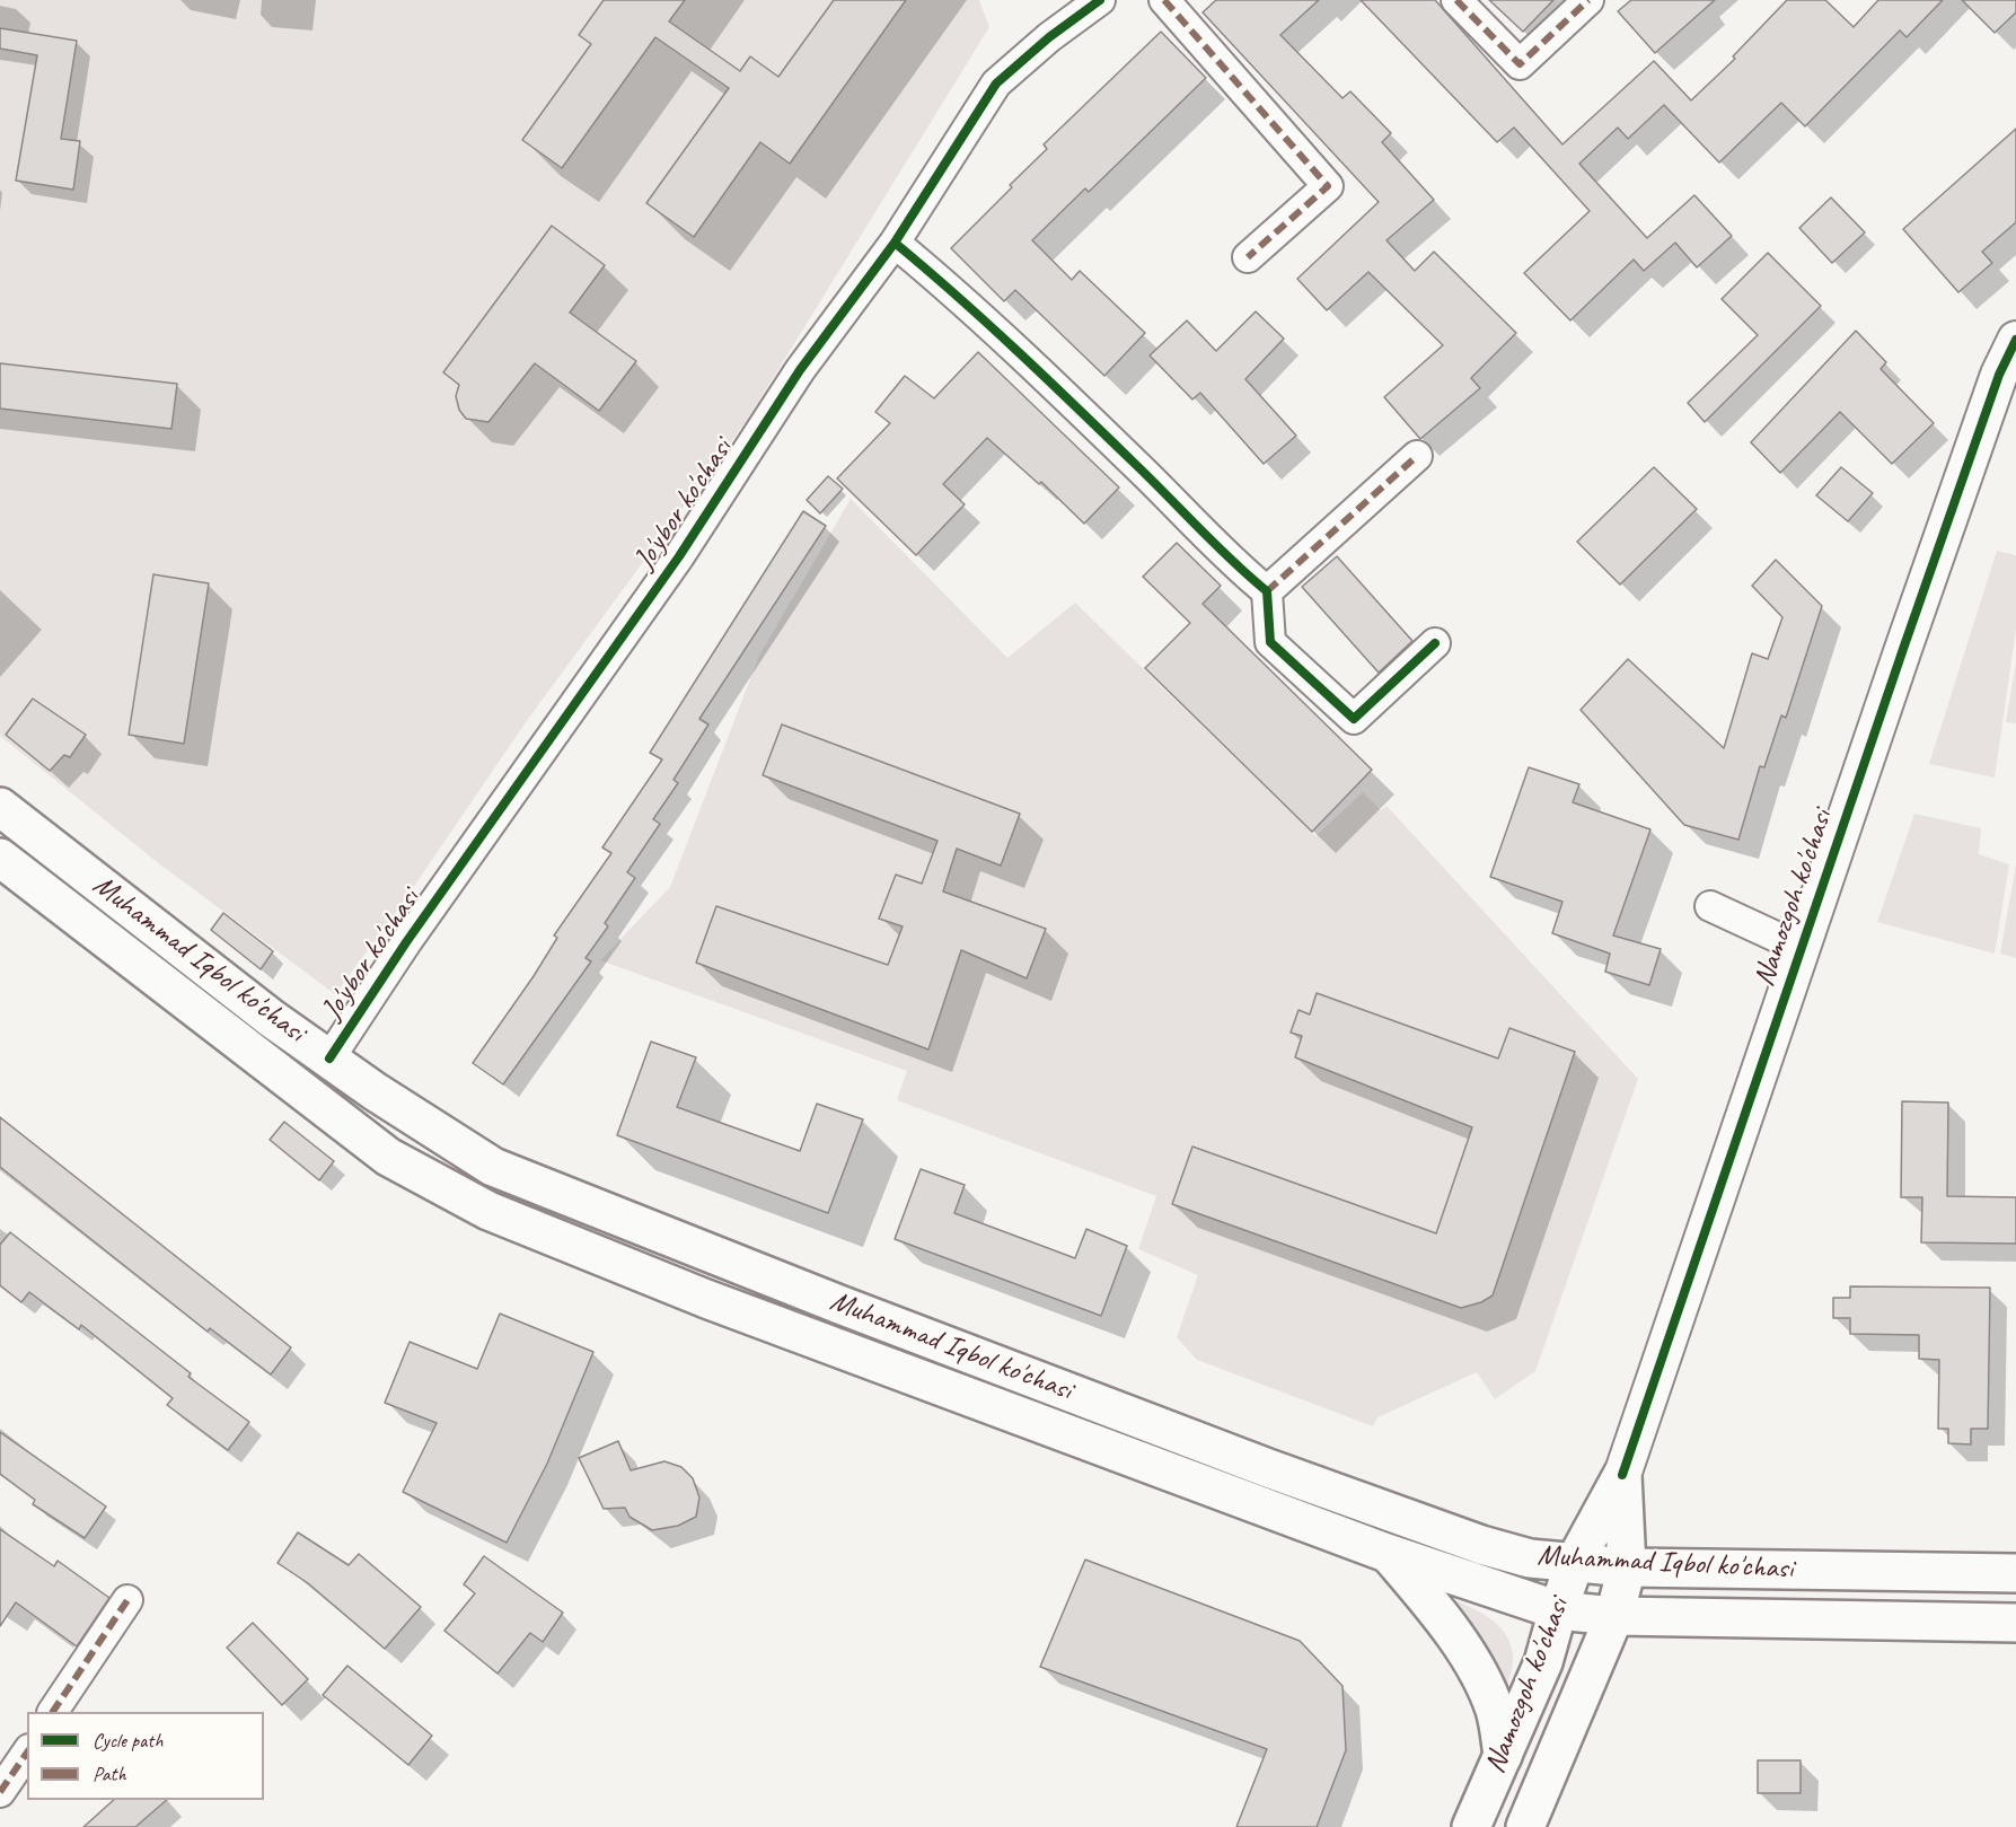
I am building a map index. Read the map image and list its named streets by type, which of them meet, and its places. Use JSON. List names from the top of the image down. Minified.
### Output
{"streets":{"main road":["Namozgoh ko'chasi","Muhammad Iqbol ko'chasi"],"street":["Jo'ybor ko'chasi"]},"crossings":[["Jo'ybor ko'chasi","Muhammad Iqbol ko'chasi"],["Namozgoh ko'chasi","Muhammad Iqbol ko'chasi"]],"legend":["Cycle path","Path"]}
